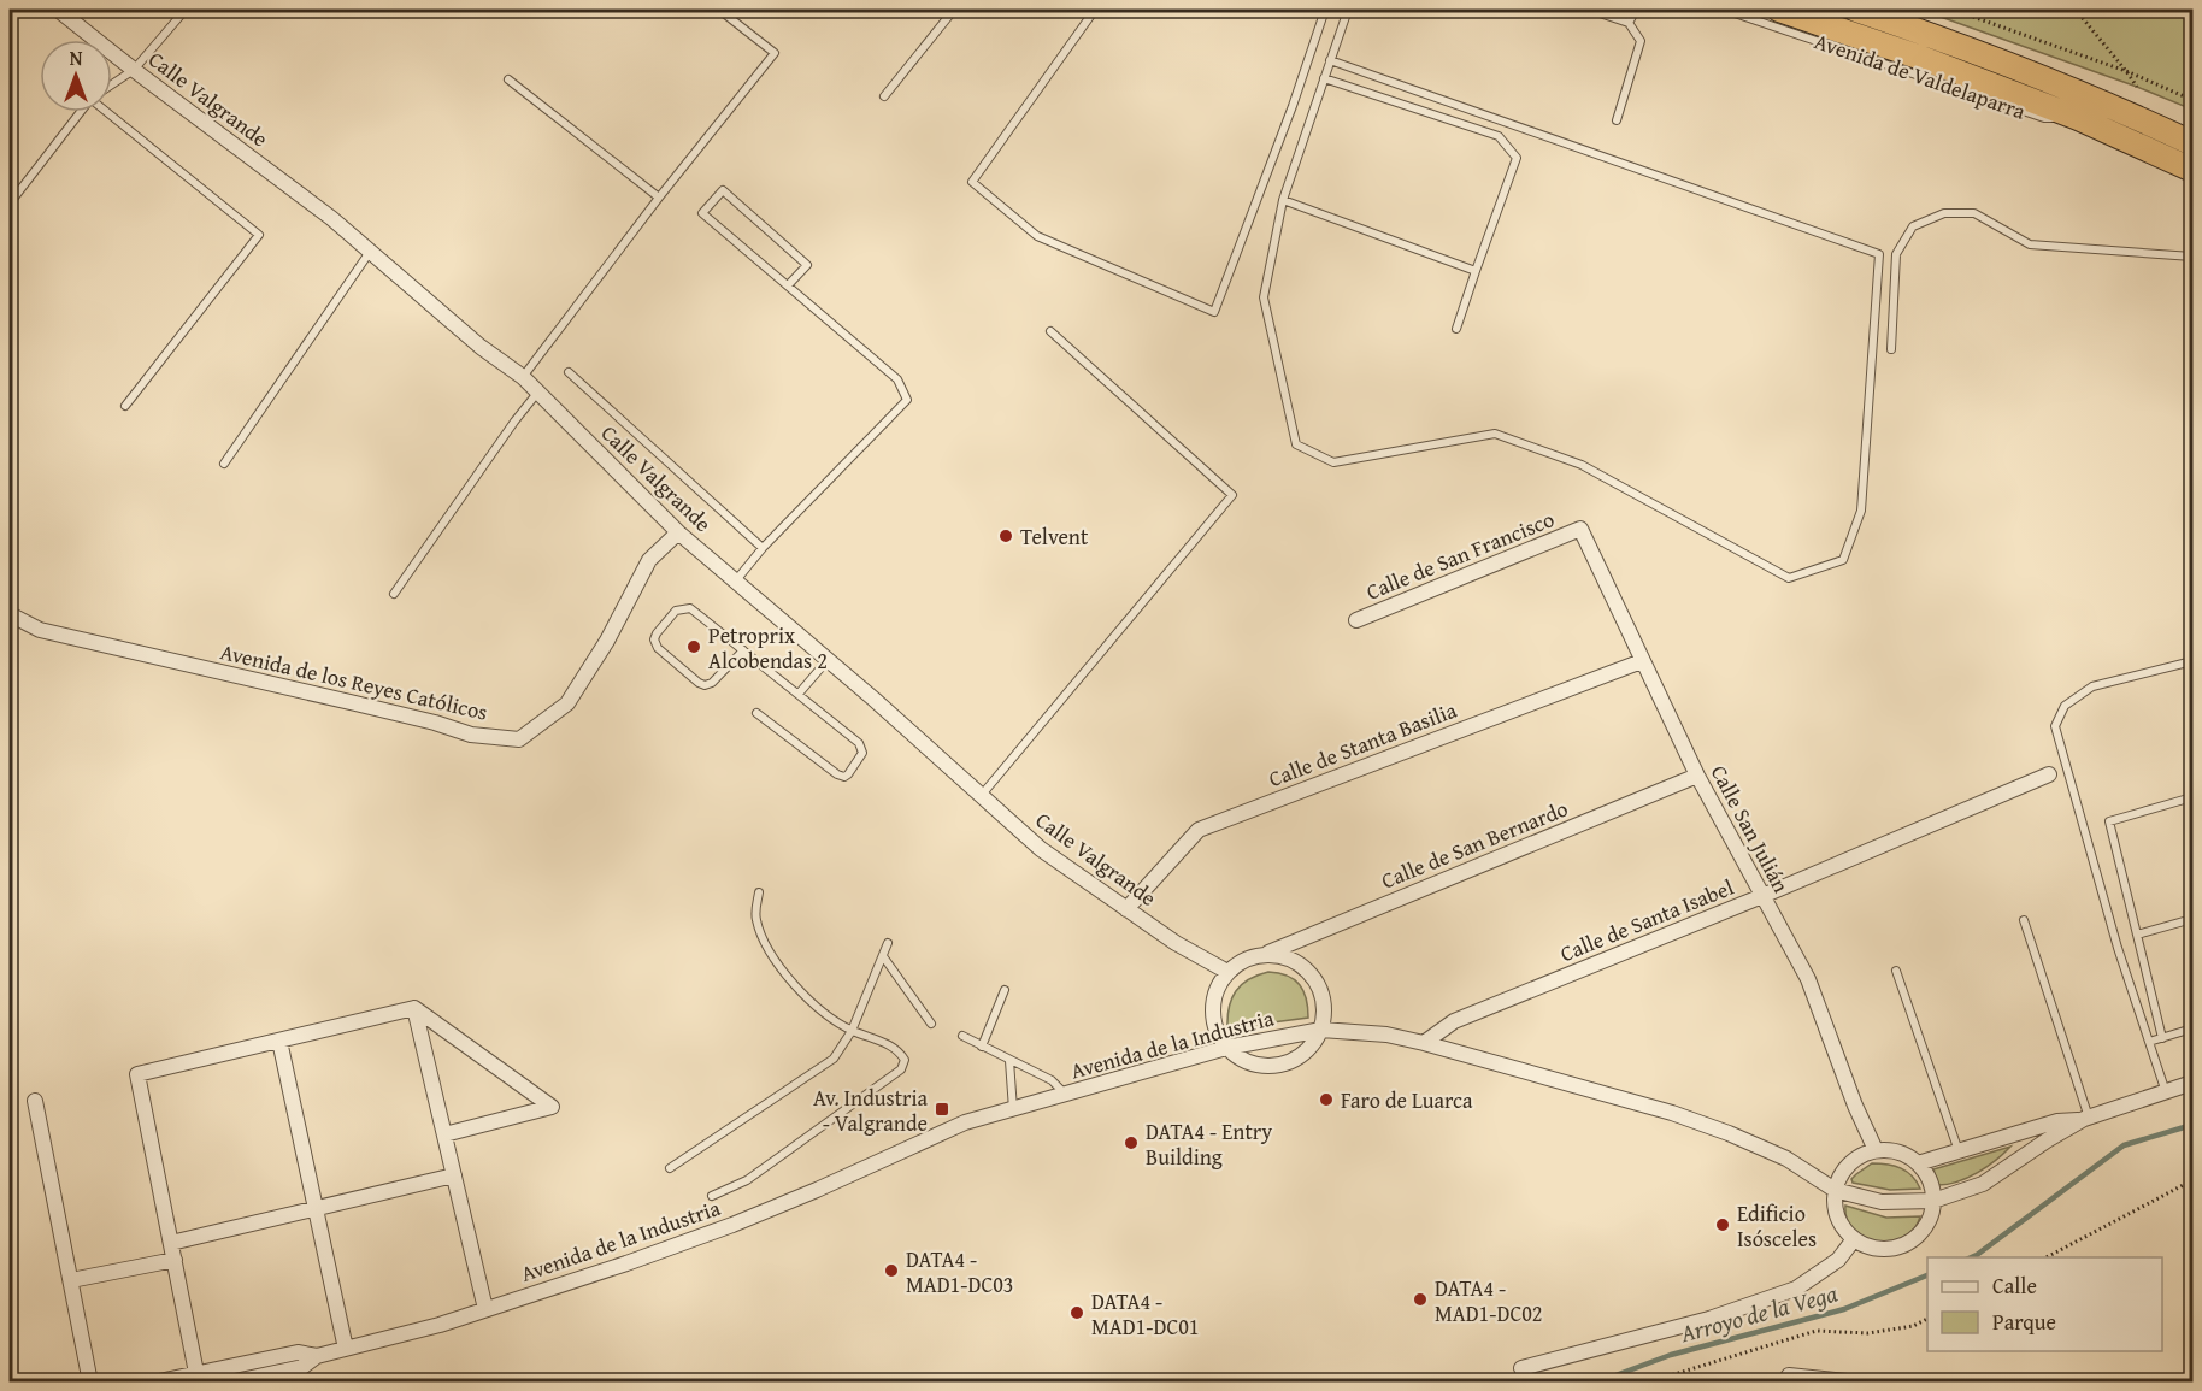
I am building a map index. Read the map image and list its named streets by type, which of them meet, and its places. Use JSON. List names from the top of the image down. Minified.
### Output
{"streets":{"highway":["Avenida de Valdelaparra"],"street":["Calle Valgrande","Calle de San Francisco","Avenida de los Reyes Católicos","Calle de Stanta Basilia","Calle San Julián","Calle de San Bernardo","Calle de Santa Isabel","Avenida de la Industria"]},"crossings":[["Calle Valgrande","Avenida de los Reyes Católicos"],["Calle Valgrande","Calle de Stanta Basilia"],["Calle Valgrande","Calle de San Bernardo"],["Calle Valgrande","Avenida de la Industria"],["Calle de San Francisco","Calle San Julián"],["Calle de Stanta Basilia","Calle San Julián"],["Calle San Julián","Calle de San Bernardo"],["Calle San Julián","Calle de Santa Isabel"],["Calle de San Bernardo","Avenida de la Industria"],["Calle de Santa Isabel","Avenida de la Industria"]],"water":["Arroyo de la Vega"],"places":{"other":["Telvent","Petroprix Alcobendas 2","Faro de Luarca","DATA4 - Entry Building","Edificio Isósceles","DATA4 - MAD1-DC03","DATA4 - MAD1-DC02","DATA4 - MAD1-DC01"],"transit":["Av. Industria - Valgrande"]},"legend":["Calle","Parque"],"north":"top"}
